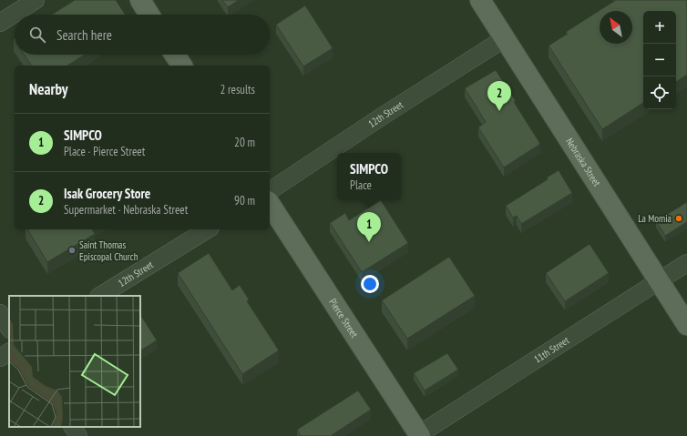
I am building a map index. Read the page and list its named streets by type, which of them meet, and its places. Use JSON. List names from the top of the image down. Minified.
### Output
{"streets":{"main road":["Nebraska Street","Pierce Street"],"street":["12th Street","11th Street"]},"crossings":[["12th Street","Nebraska Street"],["Nebraska Street","11th Street"],["Pierce Street","11th Street"]],"places":["La Momia","Saint Thomas Episcopal Church"],"north":"top left","page":{"map_buttons":["+","−"],"search":"Search here","heading":["Nearby","2 results"],"pins":["2","1"],"list":[{"mark":"1","name":"SIMPCO","note":"Place · Pierce Street","value":"20 m"},{"mark":"2","name":"Isak Grocery Store","note":"Supermarket · Nebraska Street","value":"90 m"}],"popup":["SIMPCO","Place"]}}
